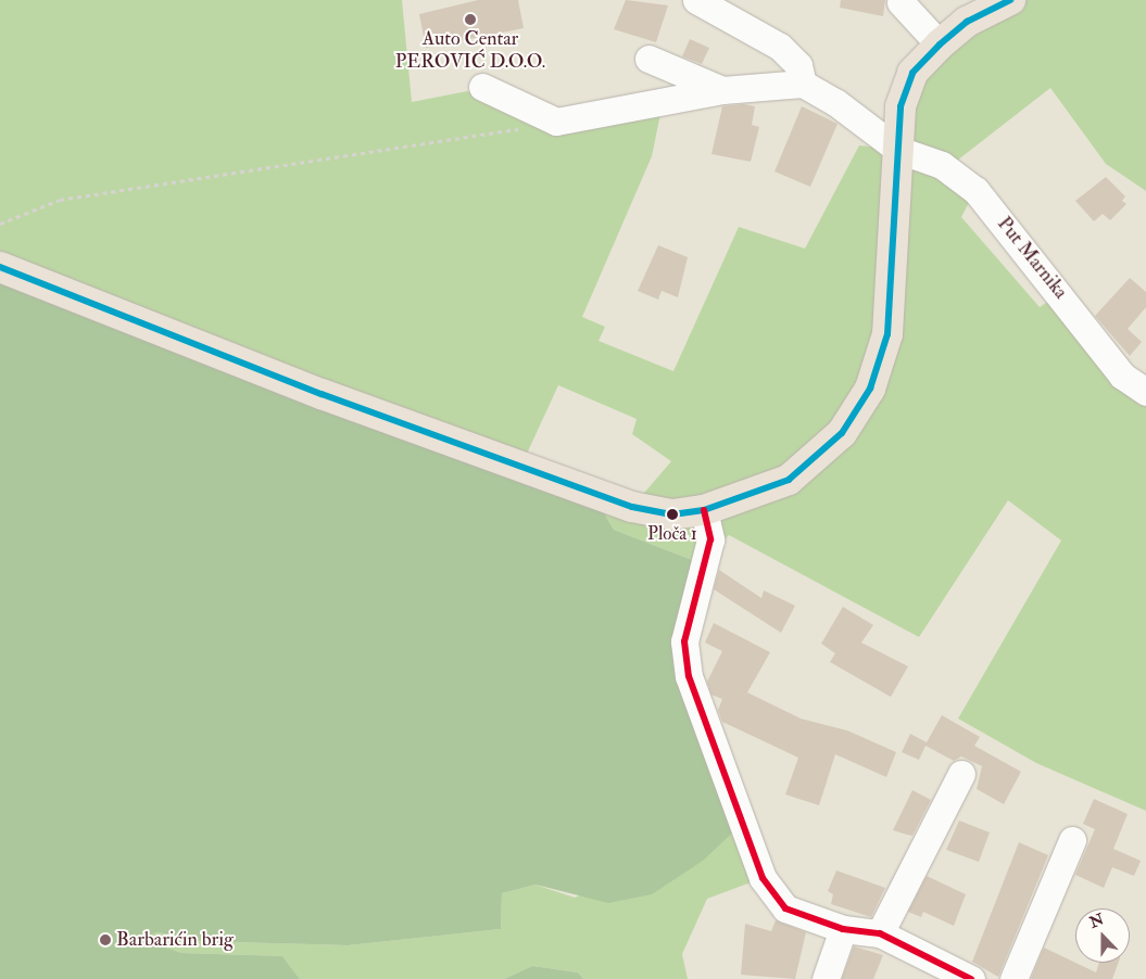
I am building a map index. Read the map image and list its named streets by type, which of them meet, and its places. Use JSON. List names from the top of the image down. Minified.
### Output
{"streets":{"street":["Put Marnika"]},"places":["Auto Centar PEROVIĆ D.O.O.","Ploča 1","Barbarićin brig"],"north":"top"}
